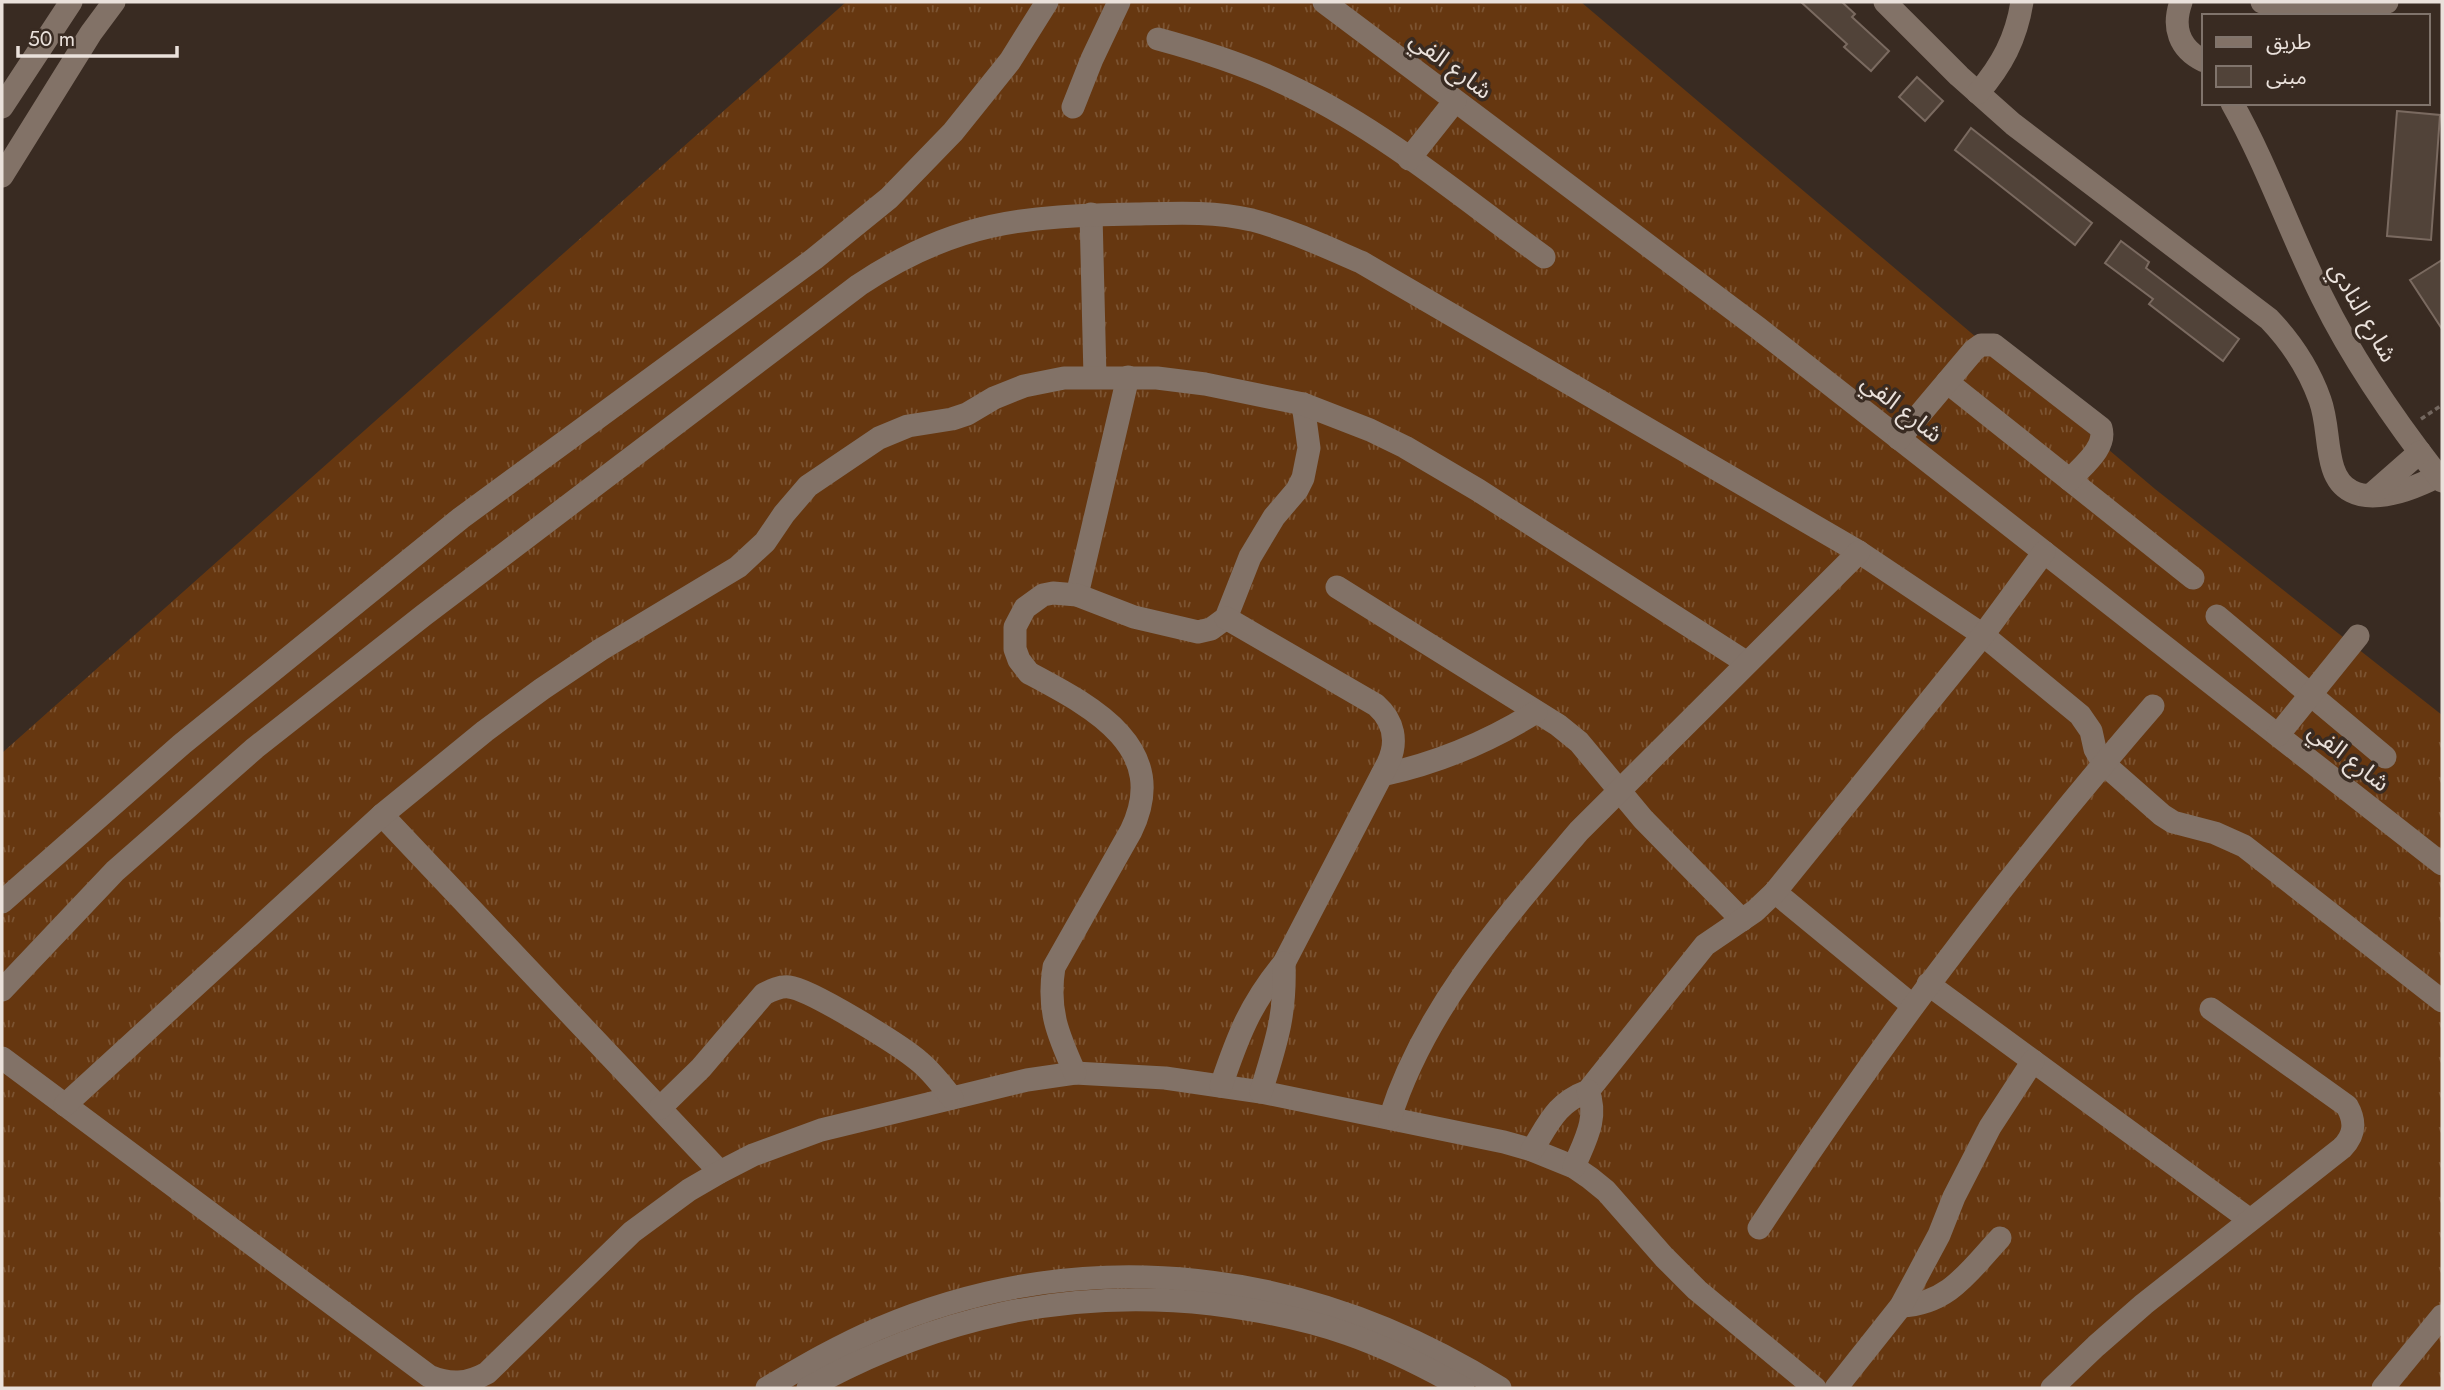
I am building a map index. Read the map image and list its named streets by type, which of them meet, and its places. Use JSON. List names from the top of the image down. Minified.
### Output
{"streets":{"street":["شارع الفي","شارع النادي"]},"legend":["طريق","مبنى"],"scale_bar":"50 m"}
